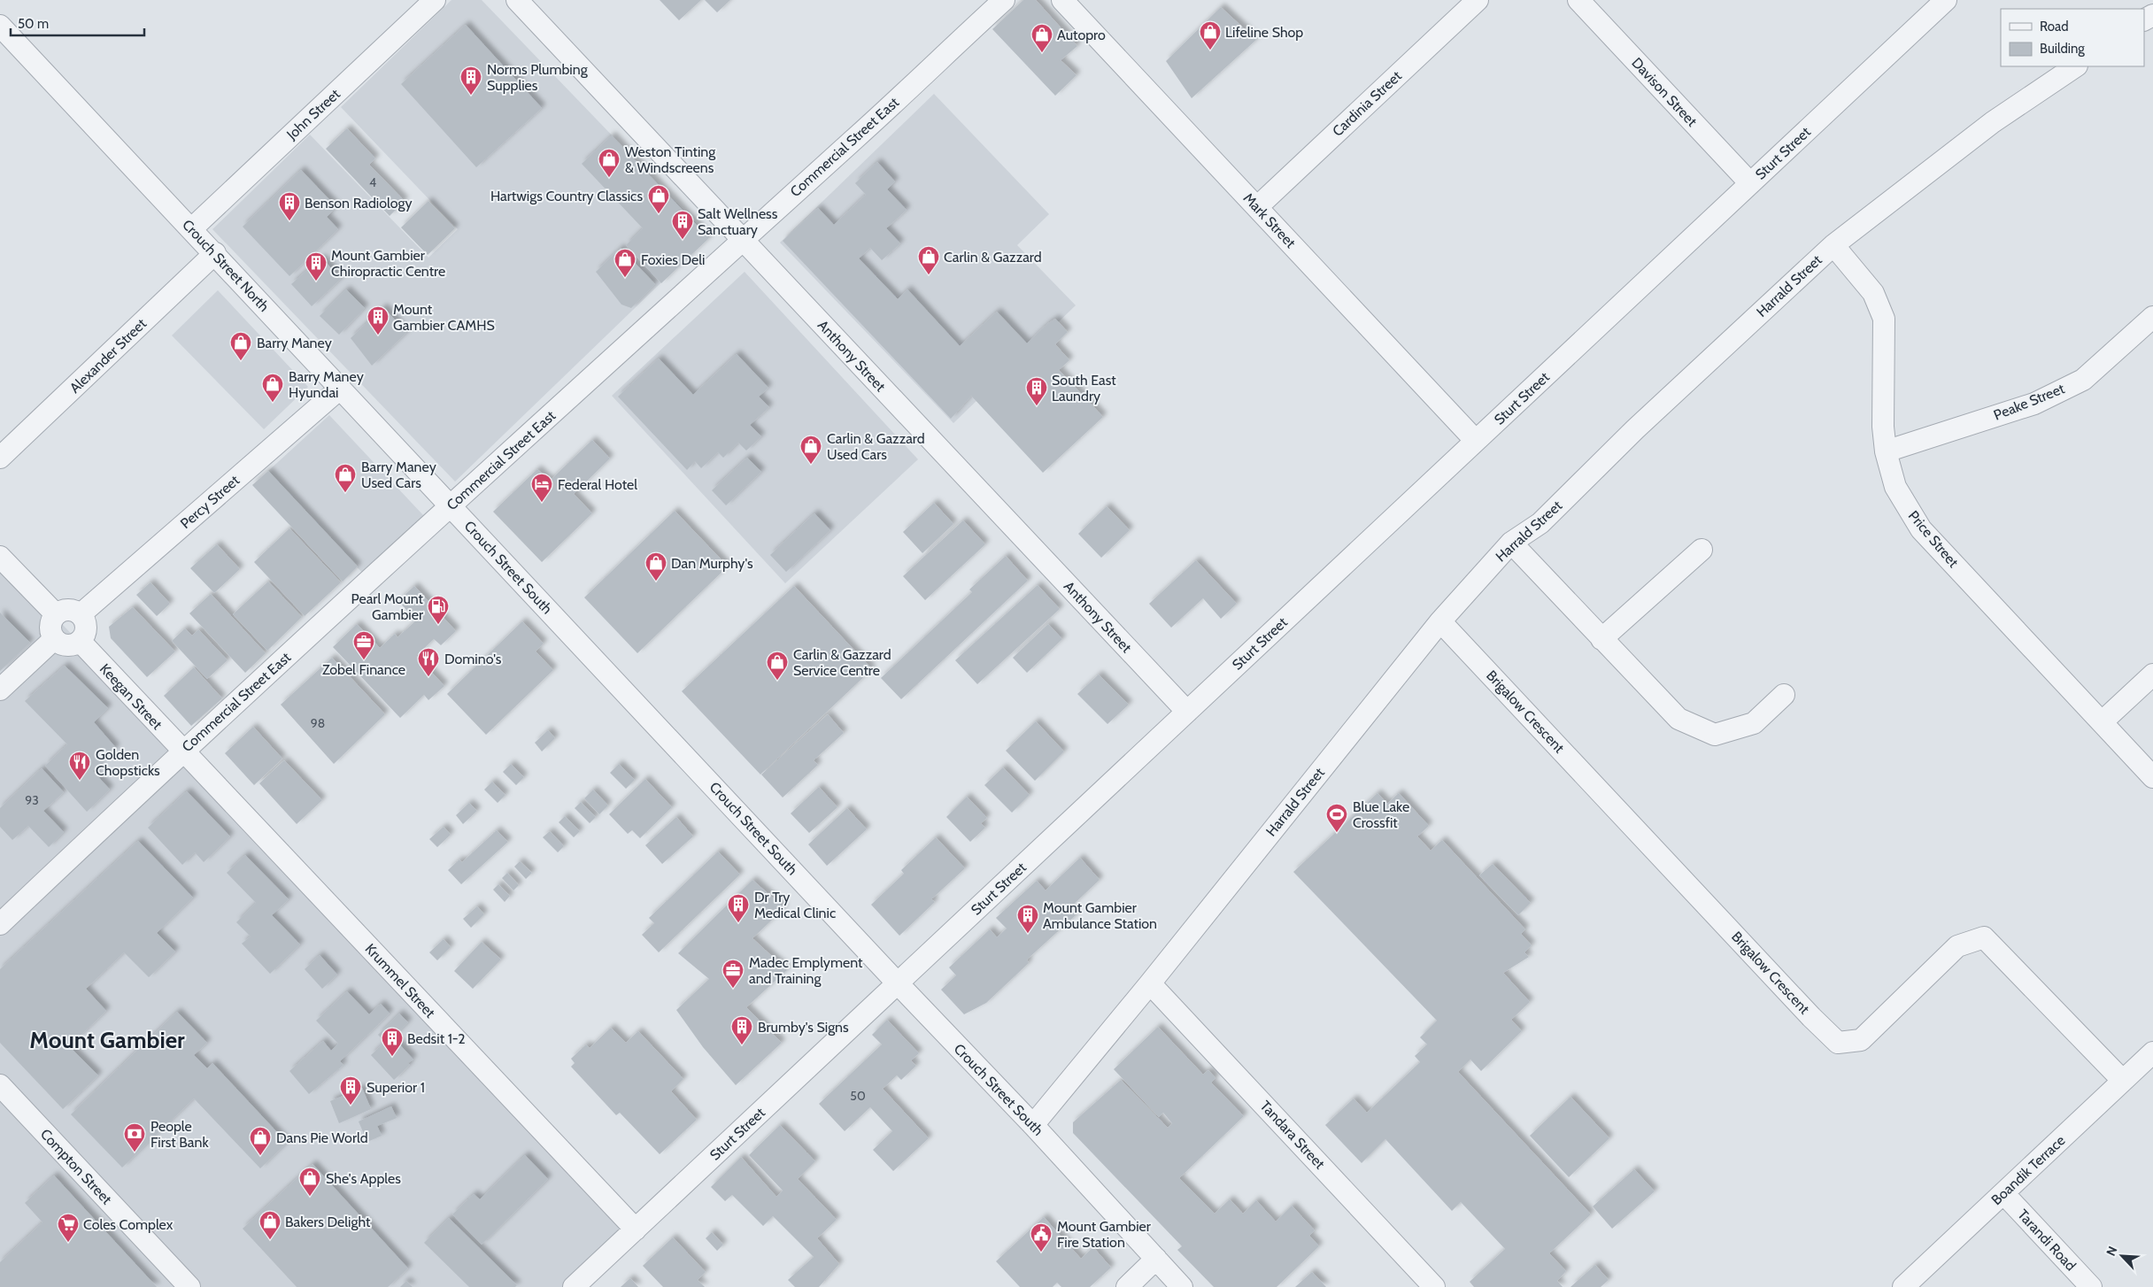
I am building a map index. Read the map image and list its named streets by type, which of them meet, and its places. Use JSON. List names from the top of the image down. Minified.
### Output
{"streets":{"street":["Davison Street","Cardinia Street","John Street","Commercial Street East","Sturt Street","Mark Street","Crouch Street North","Harrald Street","Alexander Street","Anthony Street","Peake Street","Percy Street","Price Street","Crouch Street South","Keegan Street","Brigalow Crescent","Krummel Street","Tandara Street","Compton Street","Boandik Terrace","Tarandi Road"]},"crossings":[["Davison Street","Sturt Street"],["Cardinia Street","Mark Street"],["John Street","Crouch Street North"],["Commercial Street East","Crouch Street North"],["Commercial Street East","Anthony Street"],["Commercial Street East","Crouch Street South"],["Commercial Street East","Keegan Street"],["Commercial Street East","Krummel Street"],["Sturt Street","Mark Street"],["Sturt Street","Anthony Street"],["Sturt Street","Crouch Street South"],["Sturt Street","Krummel Street"],["Crouch Street North","Alexander Street"],["Crouch Street North","Percy Street"],["Crouch Street North","Crouch Street South"],["Harrald Street","Price Street"],["Harrald Street","Crouch Street South"],["Harrald Street","Brigalow Crescent"],["Harrald Street","Tandara Street"],["Peake Street","Price Street"],["Percy Street","Keegan Street"],["Keegan Street","Krummel Street"],["Brigalow Crescent","Boandik Terrace"],["Boandik Terrace","Tarandi Road"]],"districts":["Mount Gambier"],"places":{"shop":["Lifeline Shop","Autopro","Weston Tinting & Windscreens","Hartwigs Country Classics","Carlin & Gazzard","Foxies Deli","Barry Maney","Barry Maney Hyundai","Carlin & Gazzard Used Cars","Barry Maney Used Cars","Dan Murphy's","Carlin & Gazzard Service Centre","Dans Pie World","She's Apples","Bakers Delight"],"building":["Norms Plumbing Supplies","Benson Radiology","Salt Wellness Sanctuary","Mount Gambier Chiropractic Centre","Mount Gambier CAMHS","South East Laundry","Dr Try Medical Clinic","Mount Gambier Ambulance Station","Brumby's Signs","Bedsit 1-2","Superior 1"],"hotel":["Federal Hotel"],"fuel station":["Pearl Mount Gambier"],"office":["Zobel Finance","Madec Emplyment and Training"],"restaurant":["Domino's","Golden Chopsticks"],"sports":["Blue Lake Crossfit"],"bank":["People First Bank"],"supermarket":["Coles Complex"],"public building":["Mount Gambier Fire Station"]},"house_numbers":["4","98","93","50"],"legend":["Road","Building"],"scale_bar":"50 m","north":"top left"}
